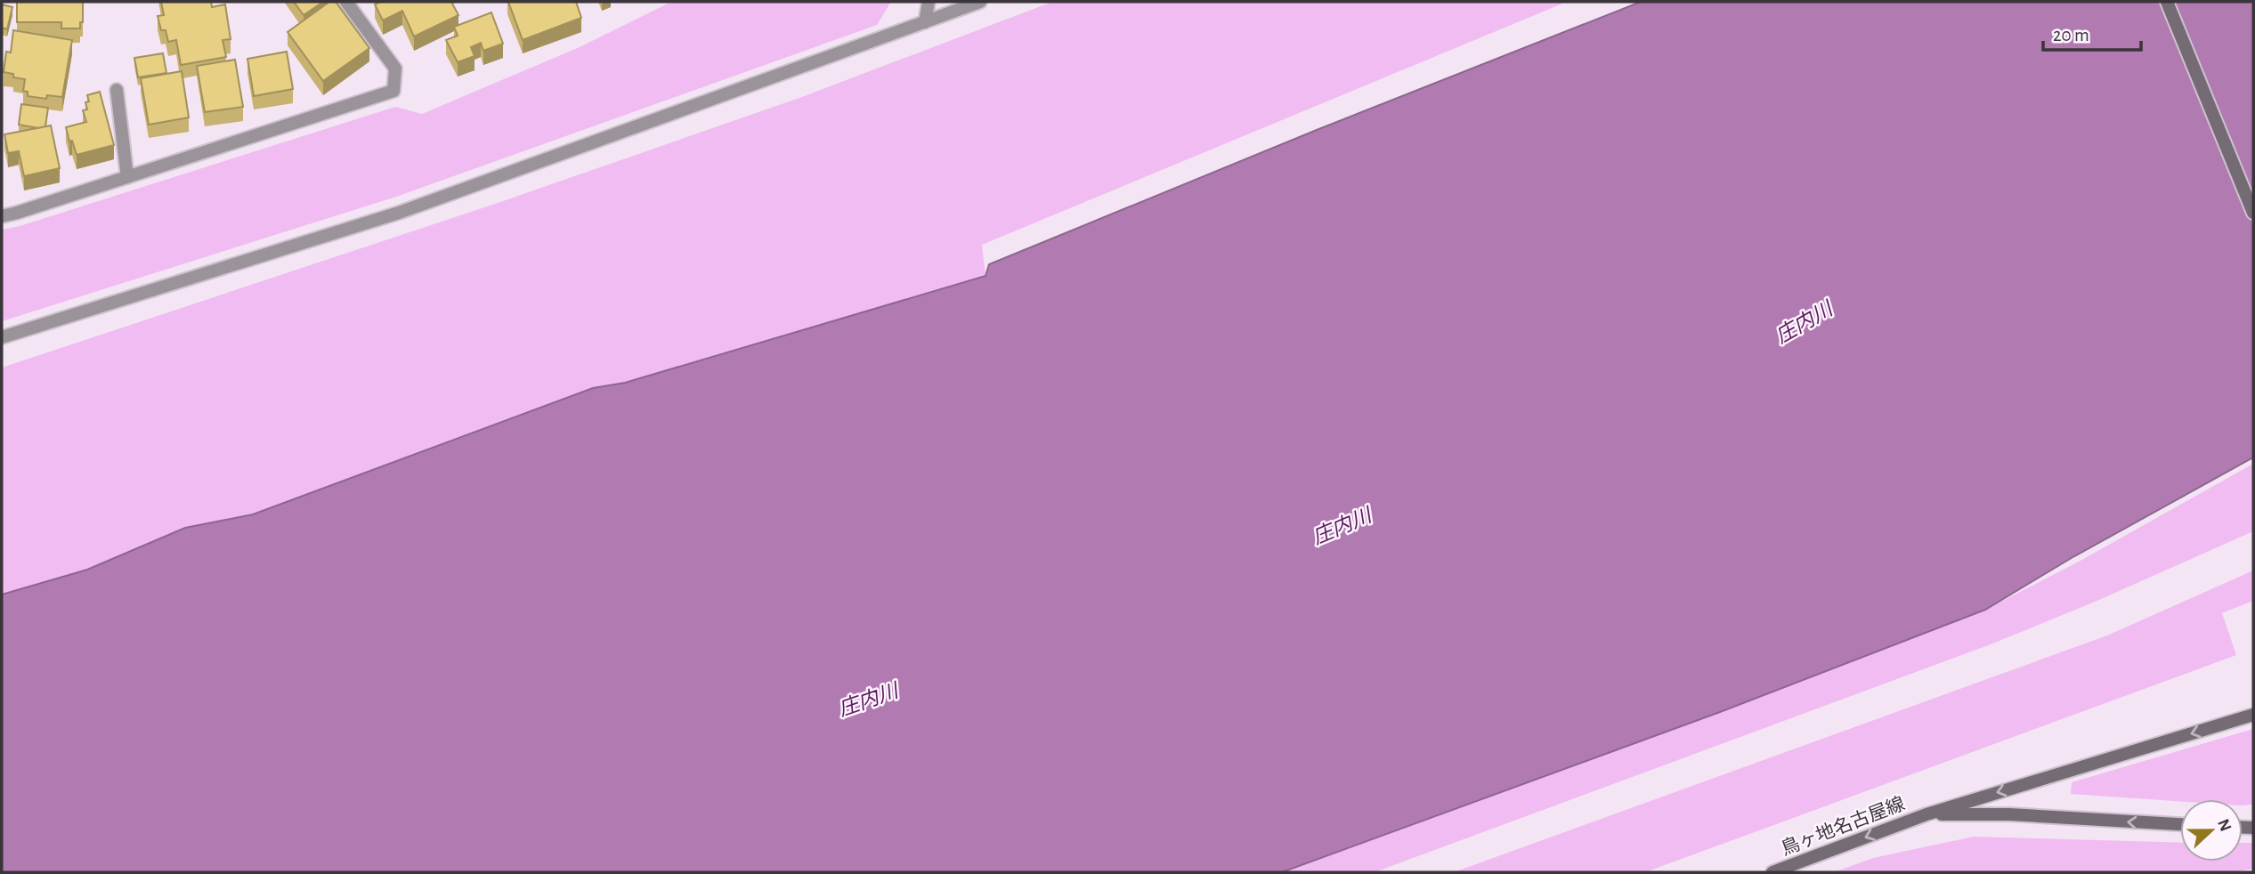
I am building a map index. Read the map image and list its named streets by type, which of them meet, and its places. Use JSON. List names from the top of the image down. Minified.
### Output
{"streets":{"main road":["鳥ヶ地名古屋線"]},"water":["庄内川"],"scale_bar":"20 m","north":"right"}
